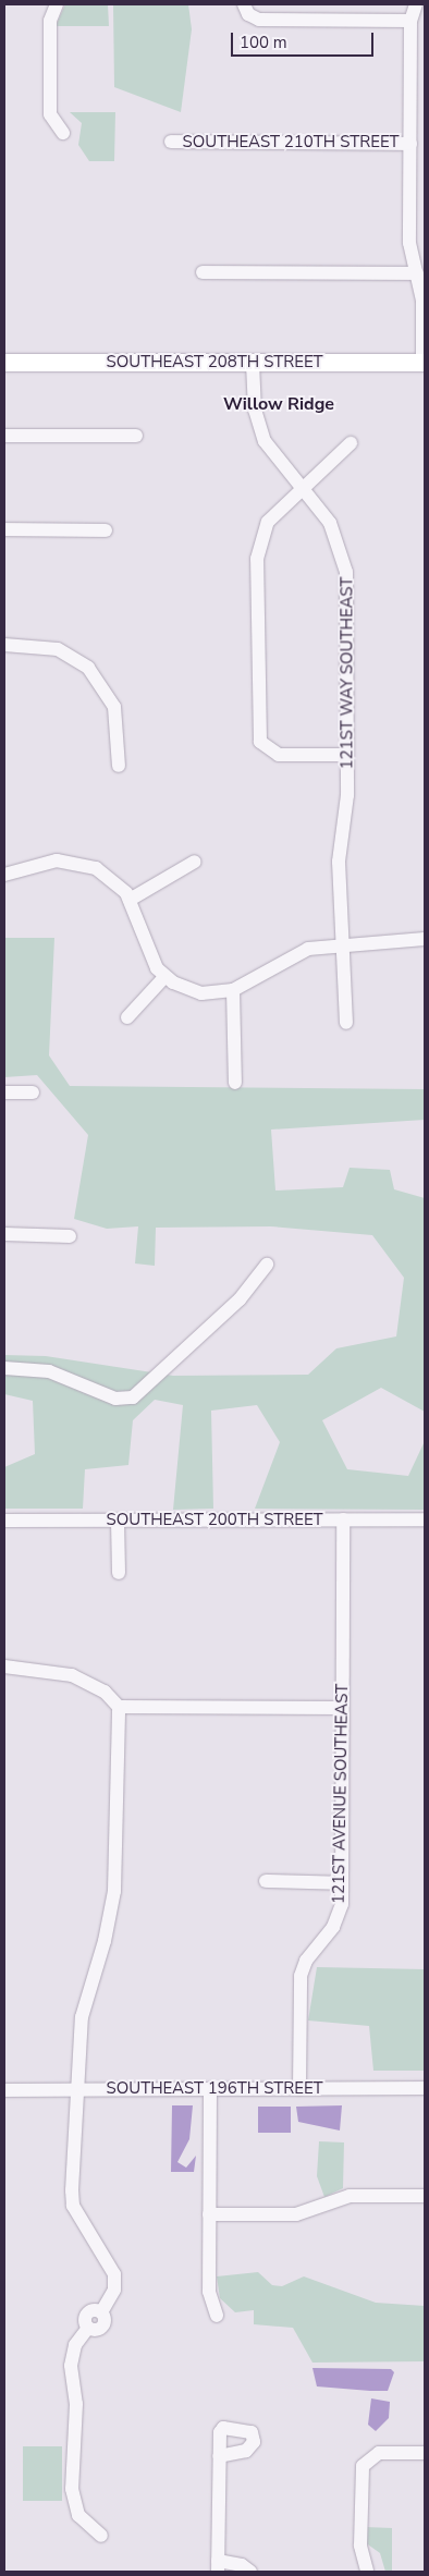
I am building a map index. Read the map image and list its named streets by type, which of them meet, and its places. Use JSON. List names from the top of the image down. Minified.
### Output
{"streets":{"main road":["SOUTHEAST 208TH STREET"],"street":["SOUTHEAST 210TH STREET","121ST WAY SOUTHEAST","SOUTHEAST 200TH STREET","121ST AVENUE SOUTHEAST","SOUTHEAST 196TH STREET"]},"crossings":[["SOUTHEAST 208TH STREET","121ST WAY SOUTHEAST"],["SOUTHEAST 200TH STREET","121ST AVENUE SOUTHEAST"],["121ST AVENUE SOUTHEAST","SOUTHEAST 196TH STREET"]],"districts":["Willow Ridge"],"scale_bar":"100 m"}
